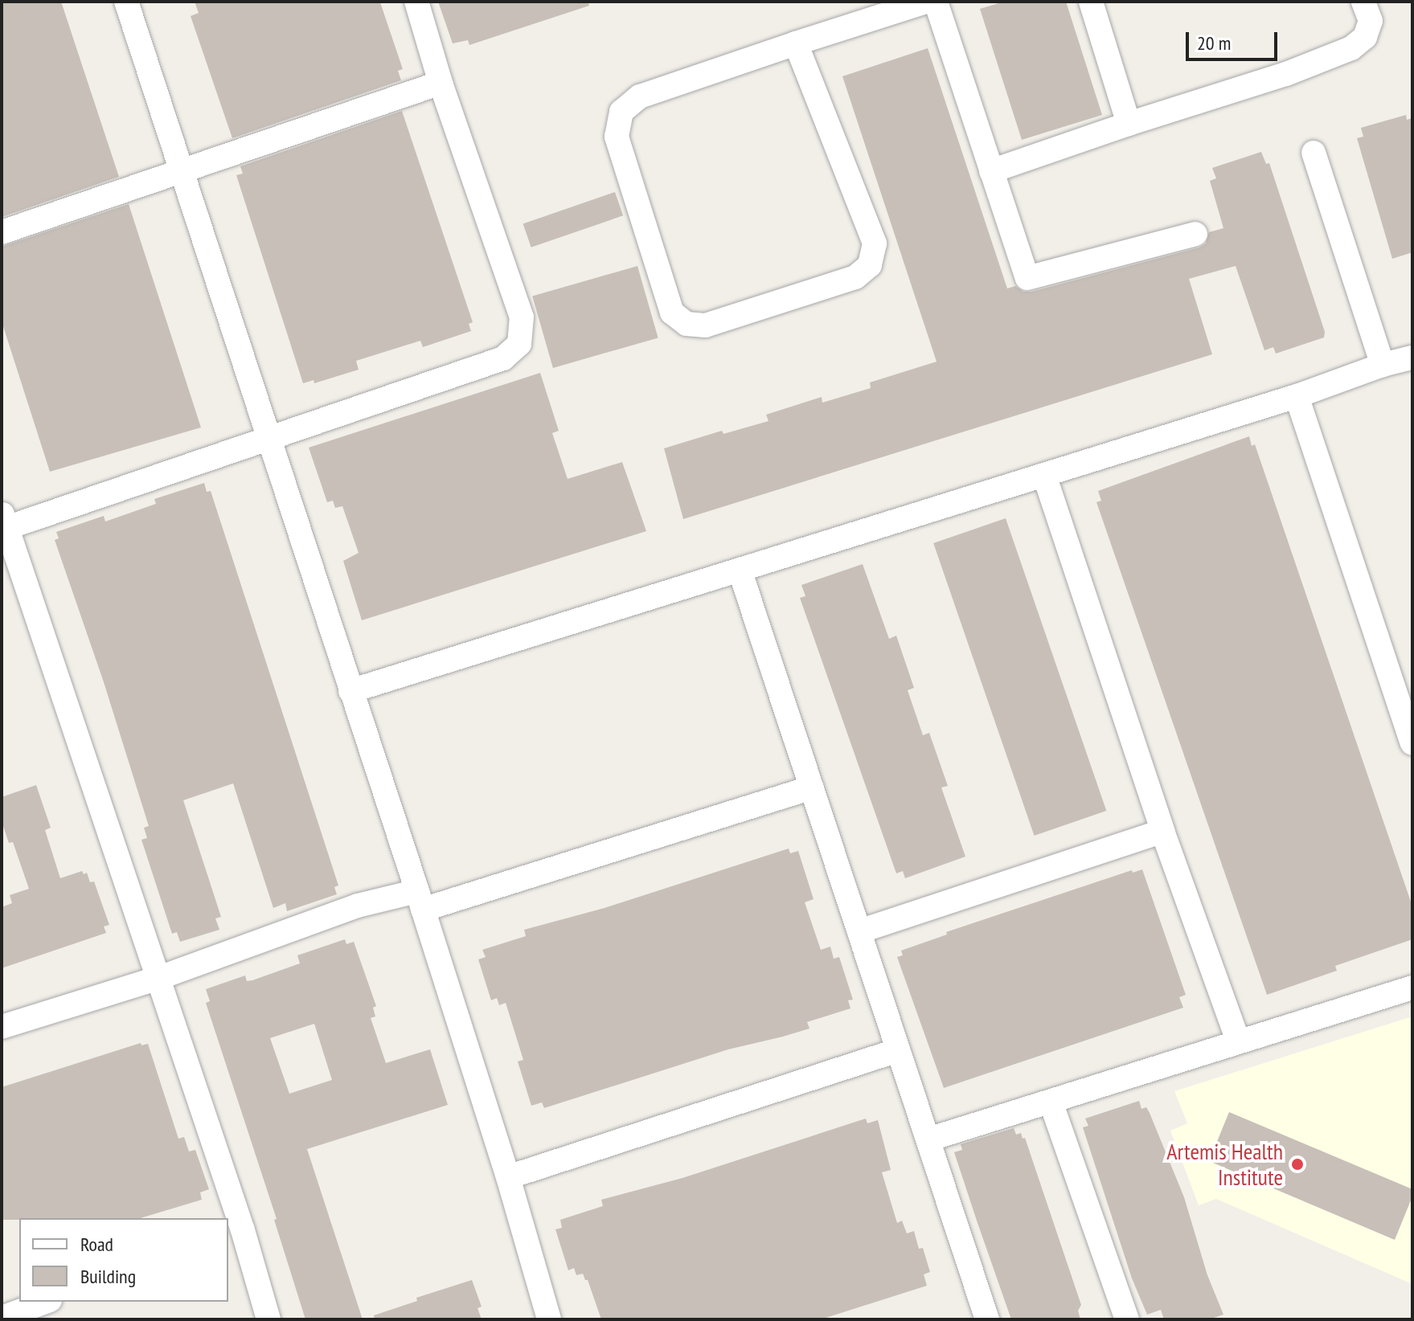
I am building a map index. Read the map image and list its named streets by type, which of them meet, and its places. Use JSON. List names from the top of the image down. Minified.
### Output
{"places":["Artemis Health Institute"],"legend":["Road","Building"],"scale_bar":"20 m"}
